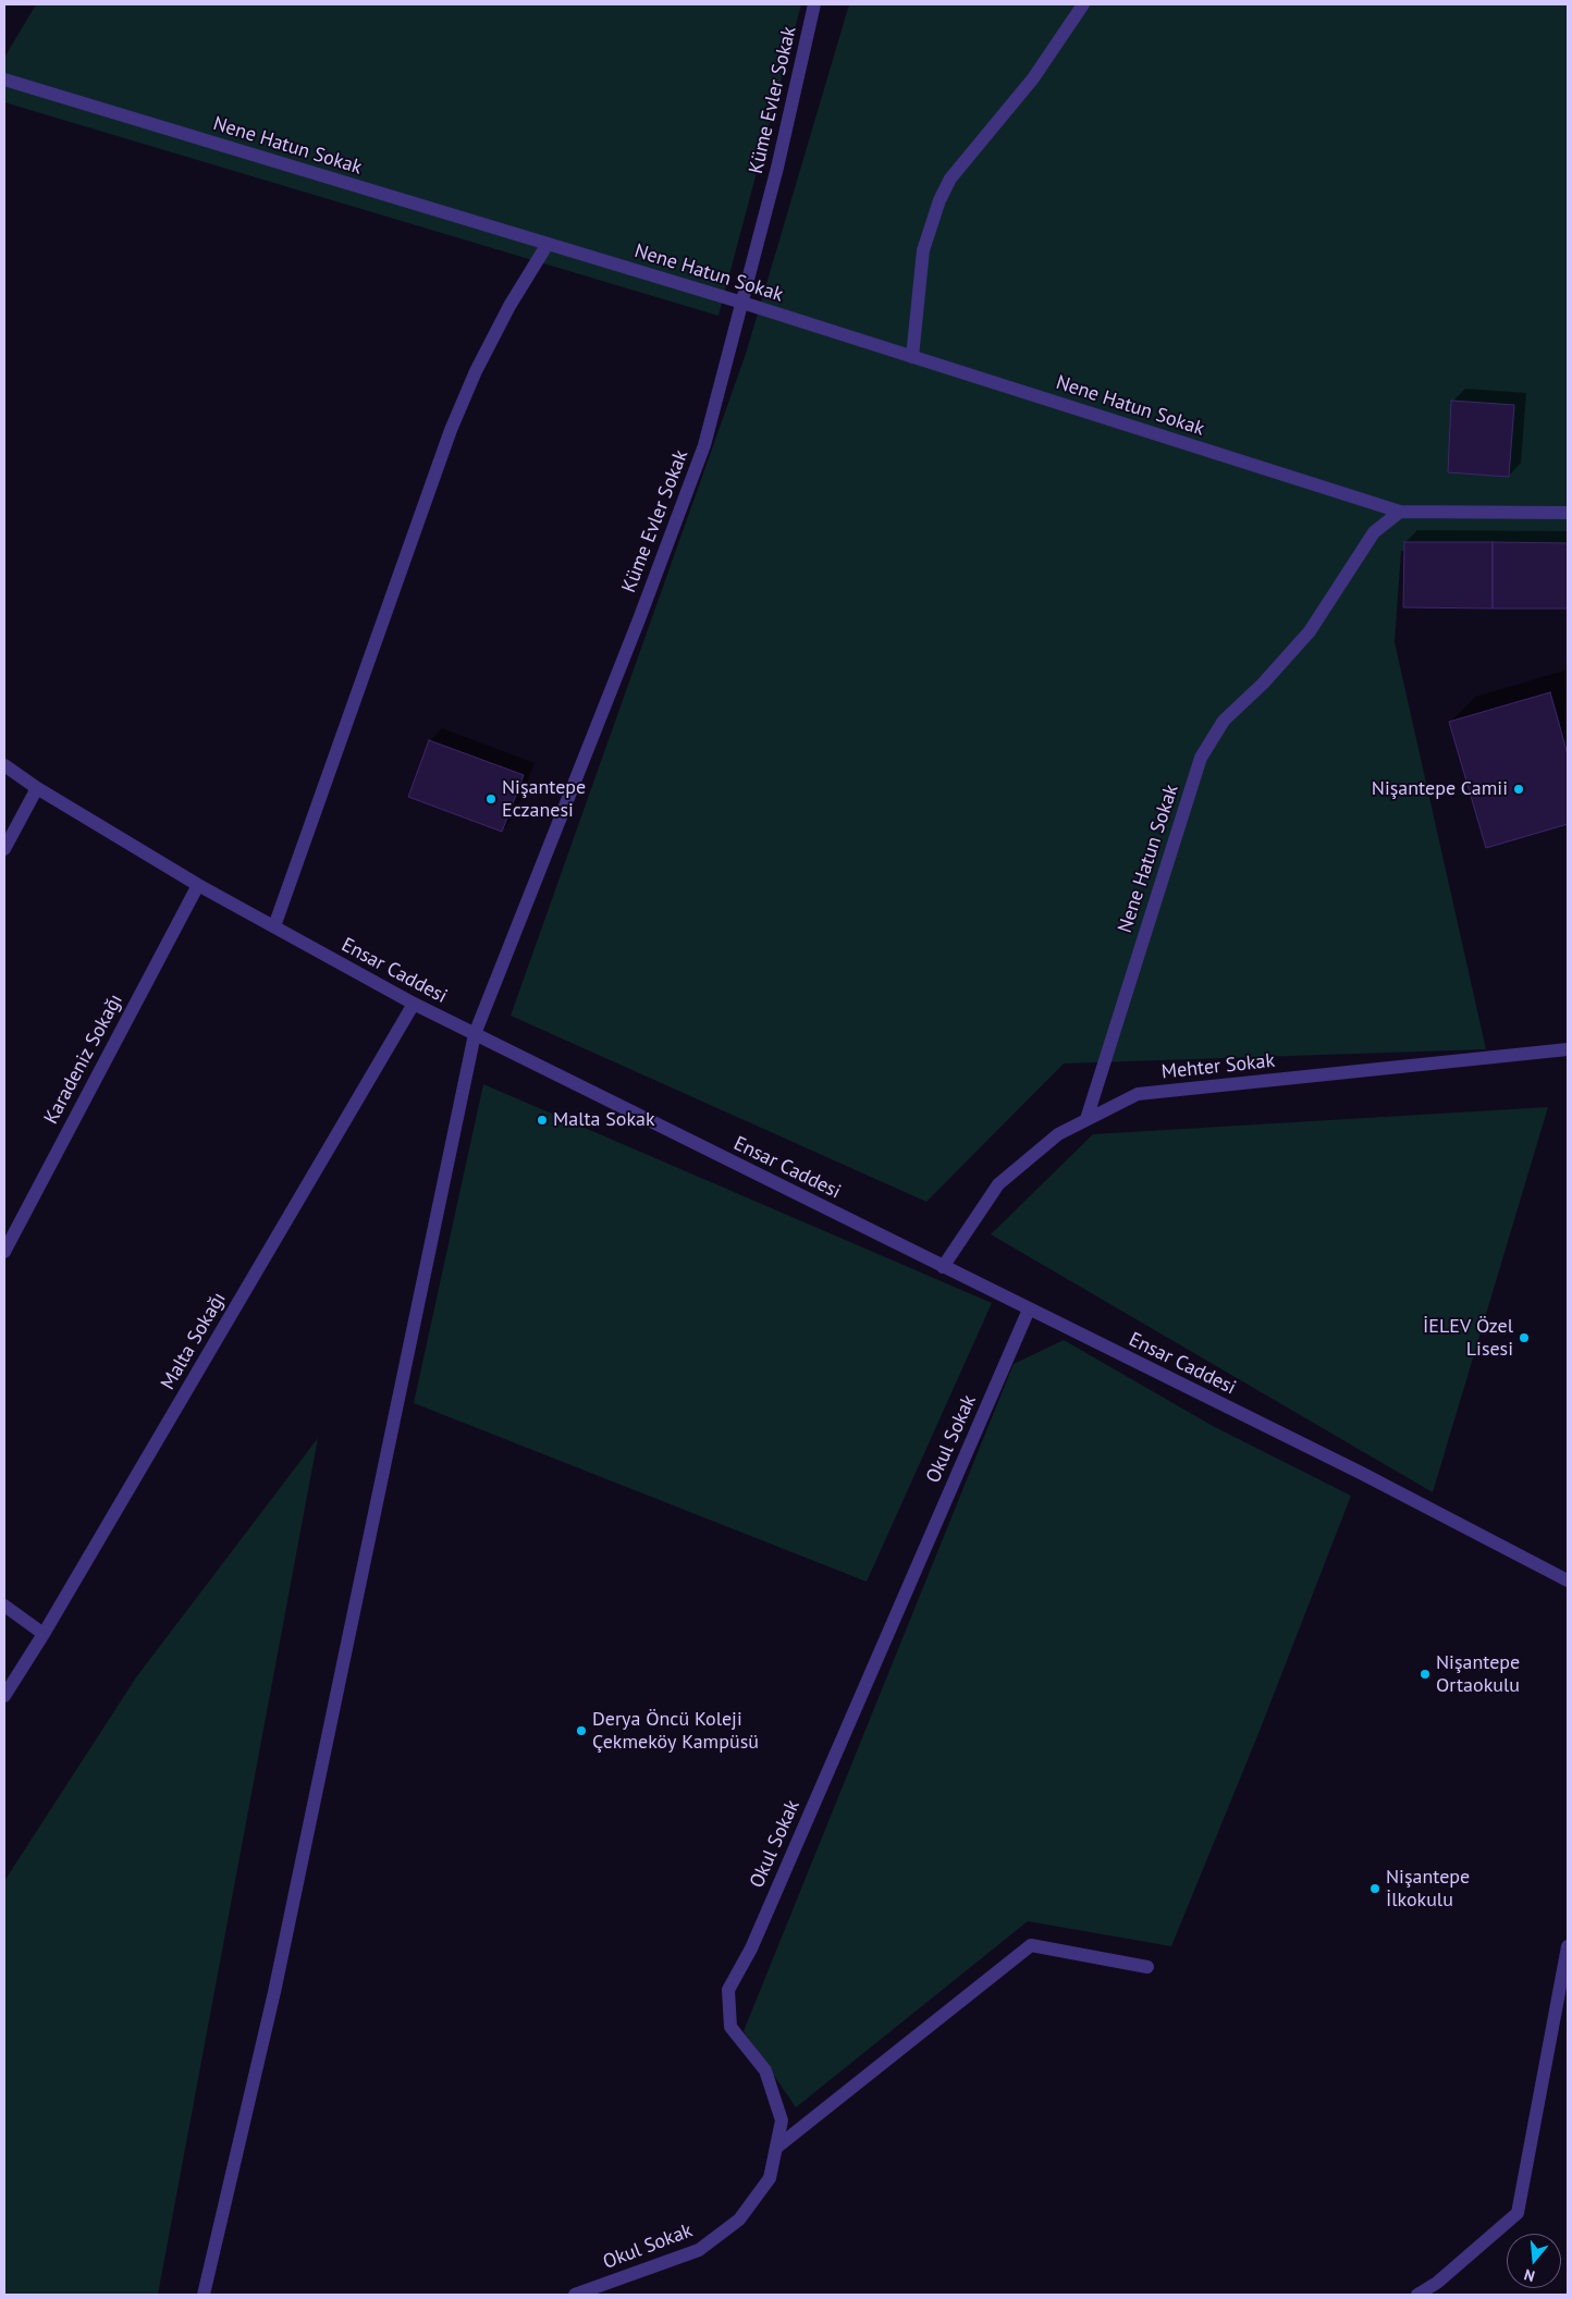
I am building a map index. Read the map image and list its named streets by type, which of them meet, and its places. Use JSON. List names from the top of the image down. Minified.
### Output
{"streets":{"street":["Küme Evler Sokak","Nene Hatun Sokak","Ensar Caddesi","Karadeniz Sokağı","Mehter Sokak","Malta Sokağı","Okul Sokak"]},"crossings":[["Küme Evler Sokak","Nene Hatun Sokak"],["Küme Evler Sokak","Ensar Caddesi"],["Nene Hatun Sokak","Mehter Sokak"],["Ensar Caddesi","Karadeniz Sokağı"],["Ensar Caddesi","Mehter Sokak"],["Ensar Caddesi","Malta Sokağı"],["Ensar Caddesi","Okul Sokak"]],"places":["Nişantepe Camii","Nişantepe Eczanesi","Malta Sokak","İELEV Özel Lisesi","Nişantepe Ortaokulu","Derya Öncü Koleji Çekmeköy Kampüsü","Nişantepe İlkokulu"],"north":"bottom"}
